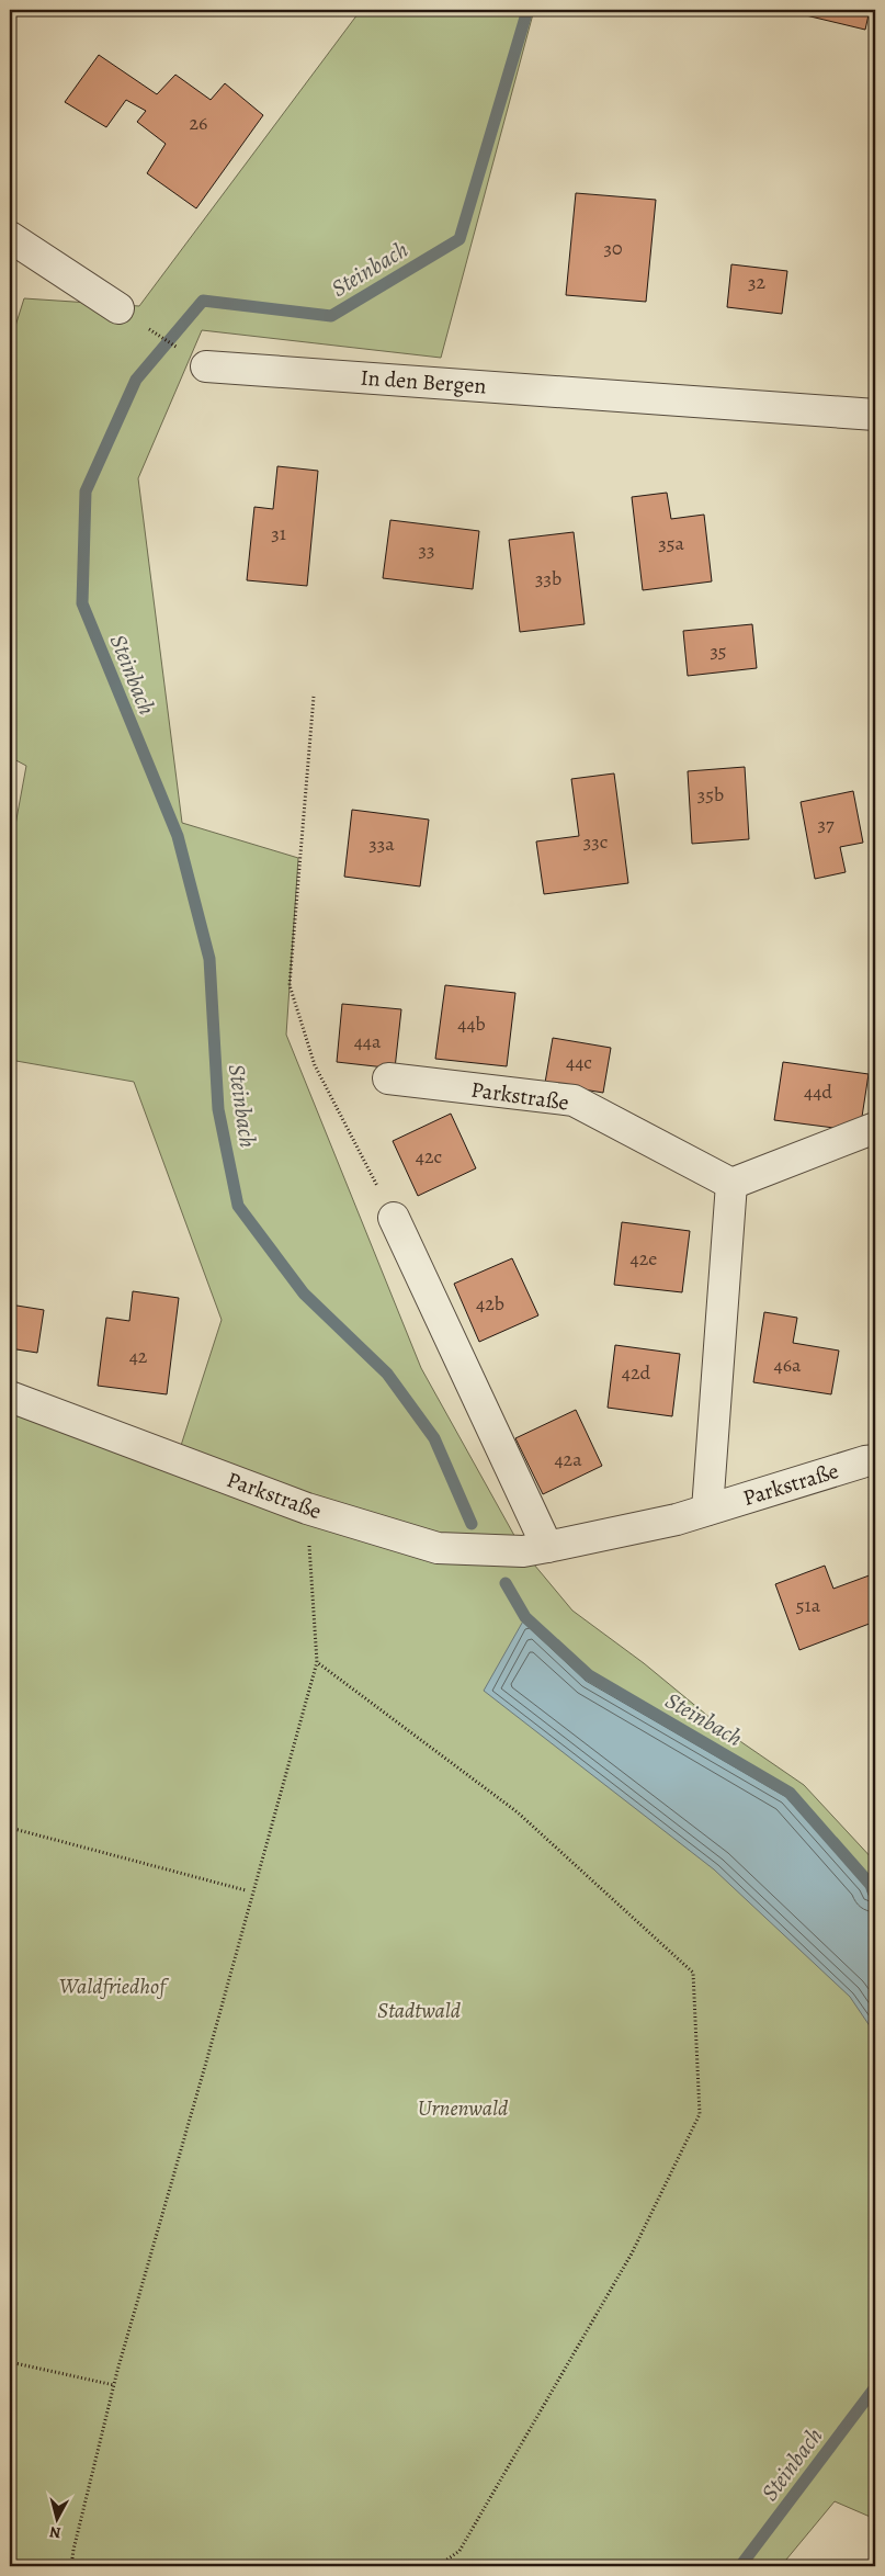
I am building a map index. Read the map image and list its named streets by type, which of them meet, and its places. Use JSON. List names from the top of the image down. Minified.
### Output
{"streets":{"street":["In den Bergen","Parkstraße"]},"water":["Steinbach"],"parks":["Waldfriedhof","Stadtwald","Urnenwald"],"house_numbers":["26","30","32","31","35a","33","33b","35","35b","37","33c","33a","44b","44a","44c","44d","42c","42e","42b","42","46a","42d","42a","51a"],"north":"bottom"}
